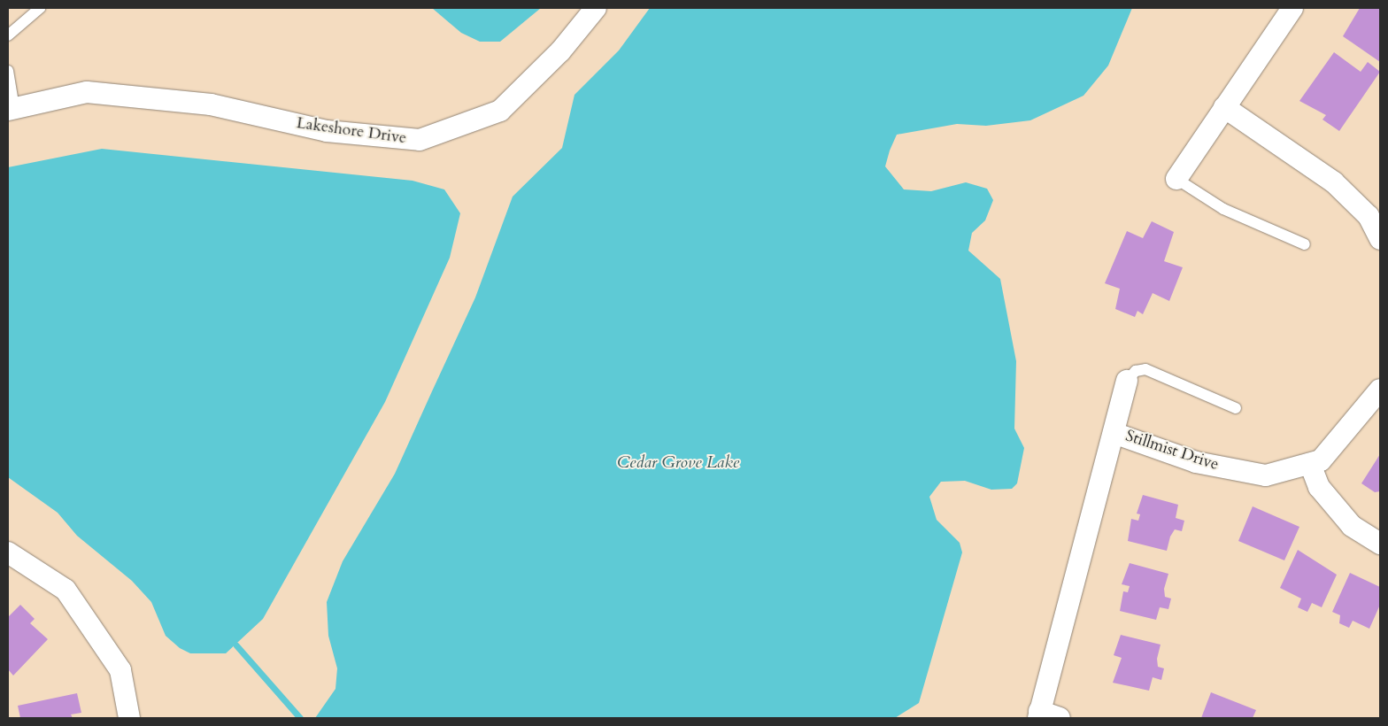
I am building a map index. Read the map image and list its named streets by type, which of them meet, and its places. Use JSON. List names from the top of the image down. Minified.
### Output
{"streets":{"street":["Lakeshore Drive","Stillmist Drive"]},"water":["Cedar Grove Lake"]}
